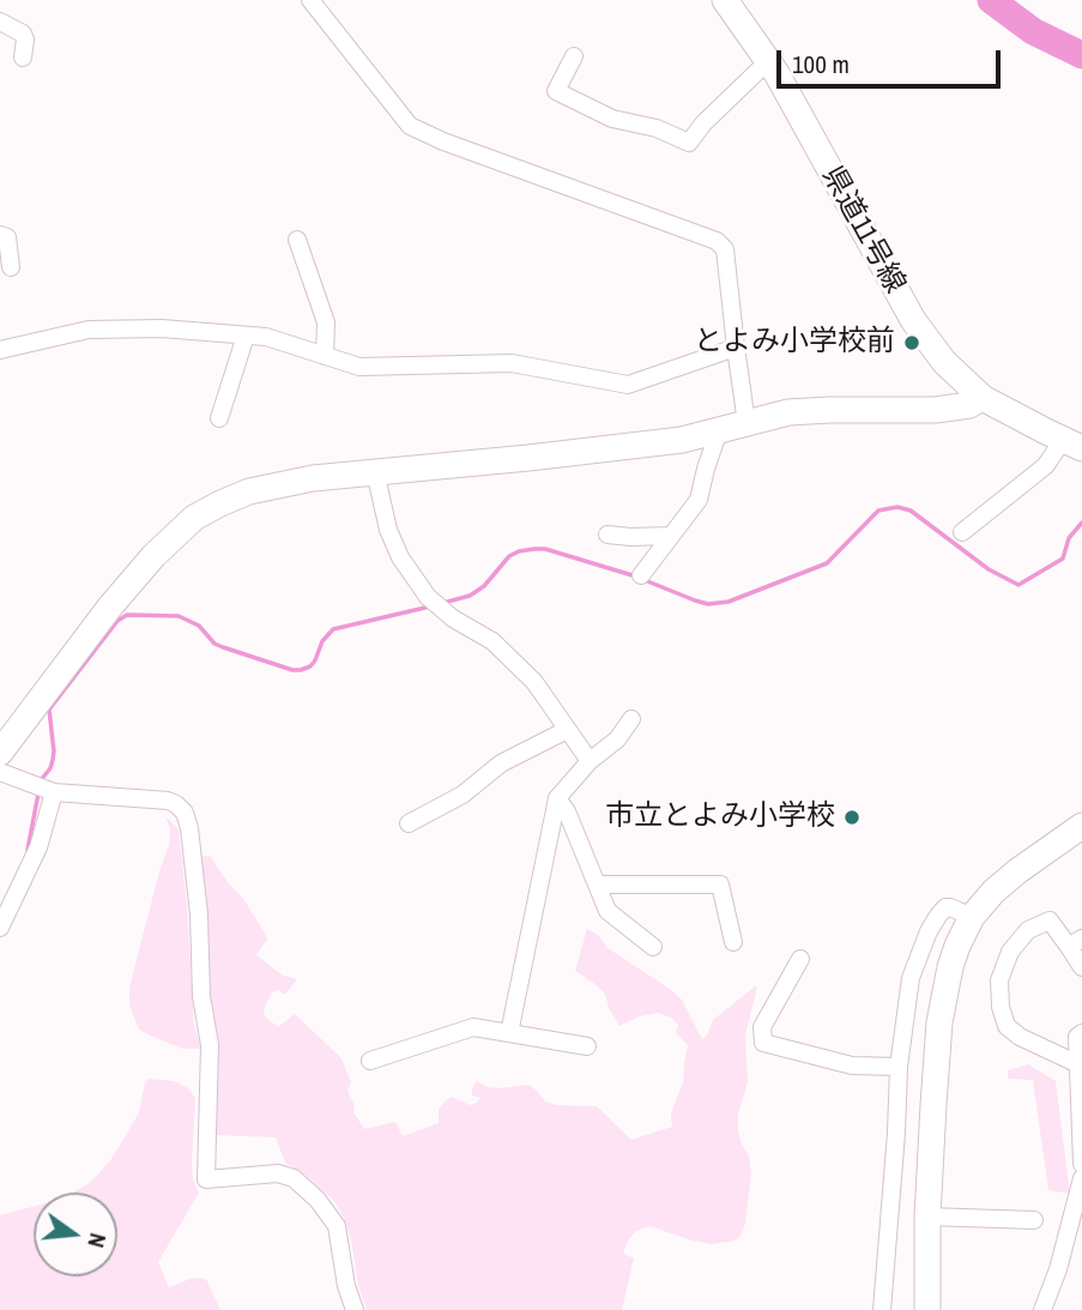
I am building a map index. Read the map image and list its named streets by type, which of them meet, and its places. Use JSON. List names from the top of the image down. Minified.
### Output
{"streets":{"street":["県道11号線"]},"places":["とよみ小学校前","市立とよみ小学校"],"scale_bar":"100 m","north":"right"}
